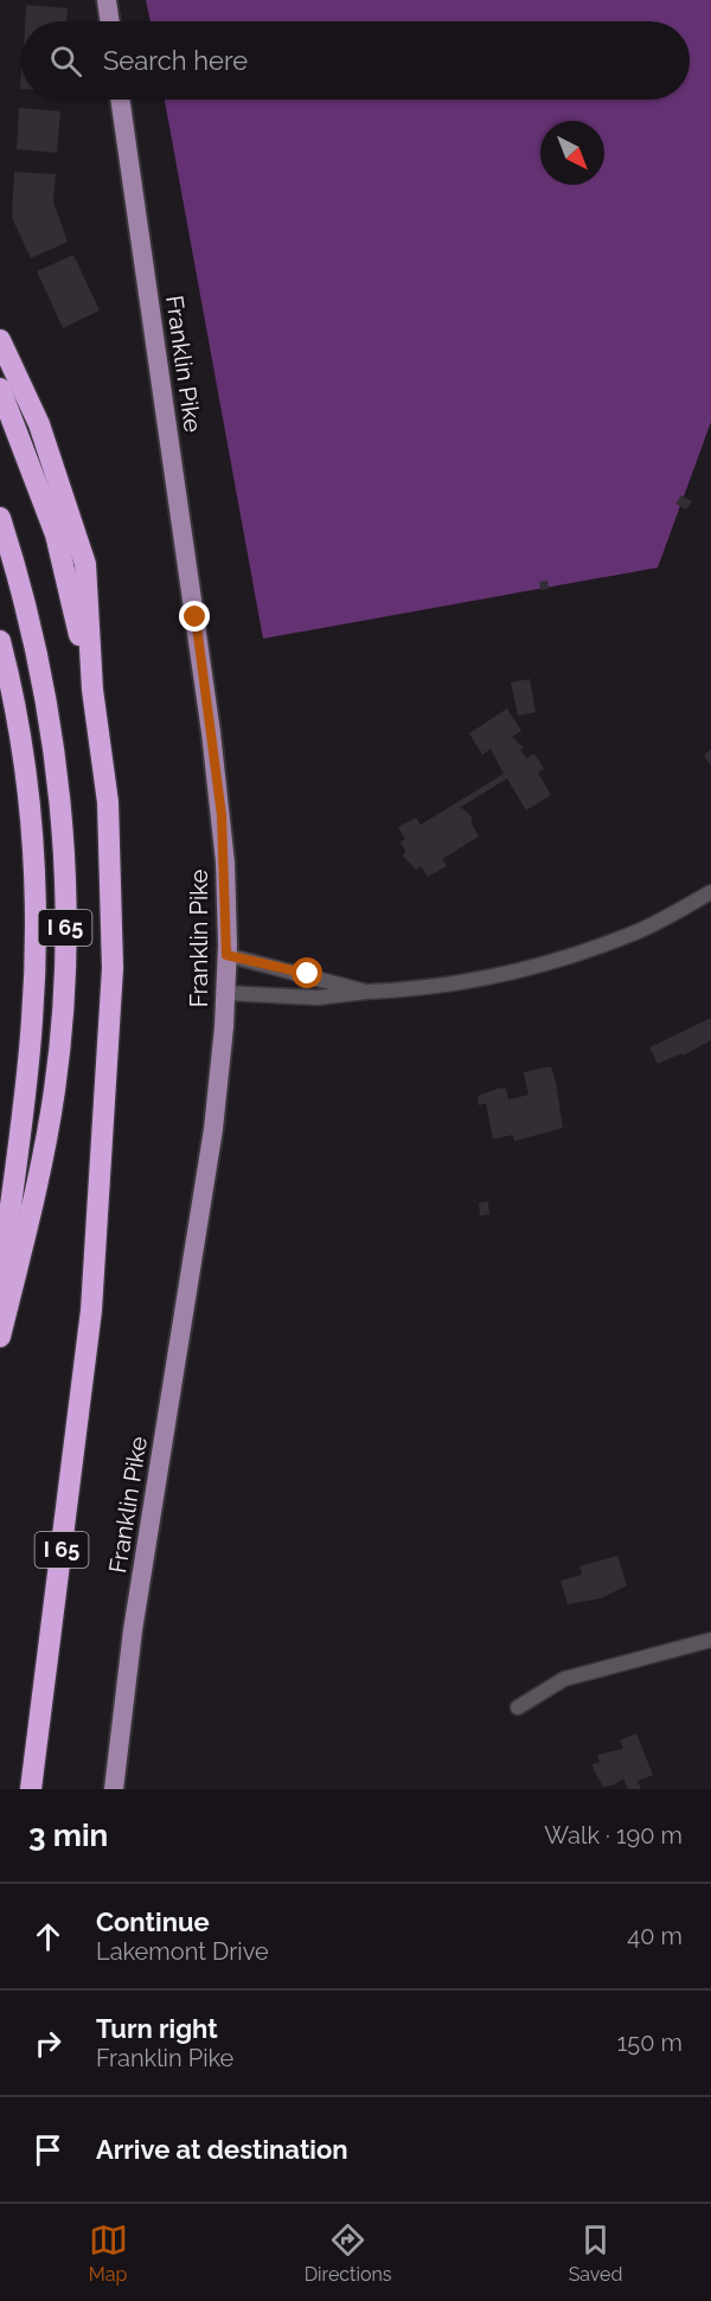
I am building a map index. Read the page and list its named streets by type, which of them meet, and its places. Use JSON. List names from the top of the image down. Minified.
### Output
{"streets":{"highway":["I 65"],"main road":["Franklin Pike"]},"north":"bottom right","page":{"search":"Search here","heading":["3 min","Walk · 190 m"],"list":[["Continue","Lakemont Drive","40 m"],["Turn right","Franklin Pike","150 m"],"Arrive at destination"],"nav":["Map","Directions","Saved"]}}
